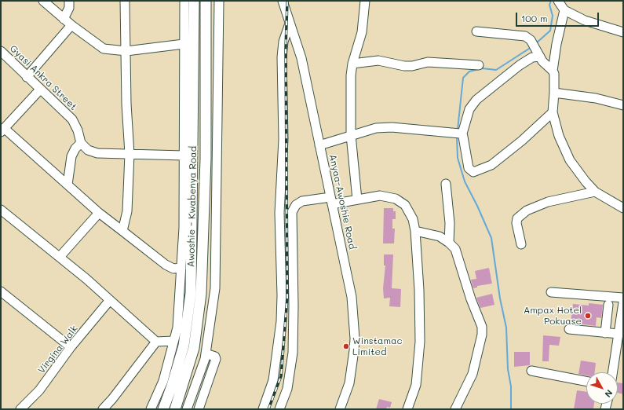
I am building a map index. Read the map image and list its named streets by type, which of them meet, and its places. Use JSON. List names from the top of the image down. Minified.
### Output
{"streets":{"main road":["Awoshie - Kwabenya Road"],"street":["Gyasi Ankra Street","Anyaa-Awoshie Road","Virgina Walk"]},"places":["Ampax Hotel Pokuase","Winstamac Limited"],"scale_bar":"100 m","north":"bottom right"}
